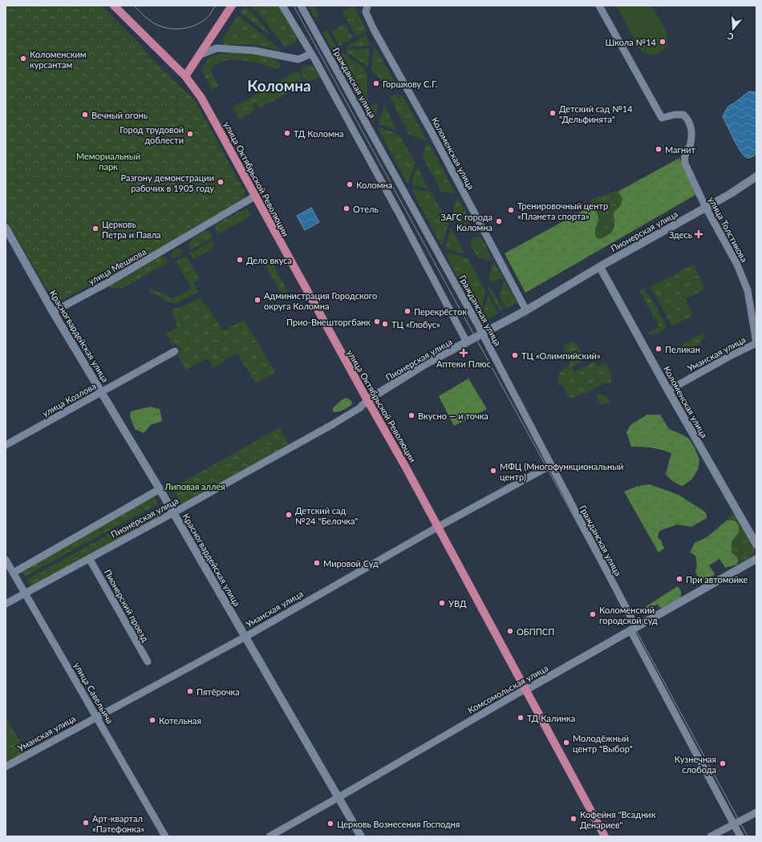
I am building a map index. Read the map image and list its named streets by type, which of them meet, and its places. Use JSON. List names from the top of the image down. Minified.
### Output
{"streets":{"main road":["улица Октябрьской Революции"],"street":["Гражданская улица","Коломенская улица","улица Толстикова","Пионерская улица","улица Мешкова","Красногвардейская улица","Уманская улица","улица Козлова","Пионерский проезд","Комсомольская улица","улица Савельича"]},"crossings":[["Гражданская улица","Пионерская улица"],["Гражданская улица","Уманская улица"],["Гражданская улица","Комсомольская улица"],["Коломенская улица","Пионерская улица"],["Коломенская улица","Уманская улица"],["улица Октябрьской Революции","Пионерская улица"],["улица Октябрьской Революции","улица Мешкова"],["улица Октябрьской Революции","Уманская улица"],["улица Октябрьской Революции","Комсомольская улица"],["улица Толстикова","Пионерская улица"],["улица Толстикова","Уманская улица"],["Пионерская улица","Красногвардейская улица"],["Пионерская улица","Пионерский проезд"],["Пионерская улица","улица Савельича"],["улица Мешкова","Красногвардейская улица"],["Красногвардейская улица","Уманская улица"],["Красногвардейская улица","улица Козлова"],["Красногвардейская улица","Комсомольская улица"],["Уманская улица","улица Савельича"]],"districts":["Коломна"],"parks":["Мемориальный парк","Липовая аллея"],"places":{"other":["Школа №14","Коломенским курсантам","Горшкову С.Г.","Детский сад №14 \"Дельфинята\"","Вечный огонь","ТД Коломна","Город трудовой доблести","Магнит","Разгону демонстрации рабочих в 1905 году","Коломна","Отель","Тренировочный центр «Планета спорта»","ЗАГС города Коломна","Церковь Петра и Павла","Дело вкуса","Администрация Городского округа Коломна","Перекрёсток","Прио-Внешторгбанк","ТЦ «Глобус»","Пеликан","ТЦ «Олимпийский»","Вкусно — и точка","МФЦ (Многофункциональный центр)","Детский сад №24 \"Белочка\"","Мировой Суд","При автомойке","УВД","Коломенский городской суд","ОБППСП","Пятёрочка","ТД Калинка","Котельная","Молодёжный центр \"Выбор\"","Кузнечная слобода","Кофейня \"Всадник Денариев\"","Арт-квартал «Патефонка»","Церковь Вознесения Господня"],"health":["Здесь","Аптеки Плюс"]},"north":"bottom"}
